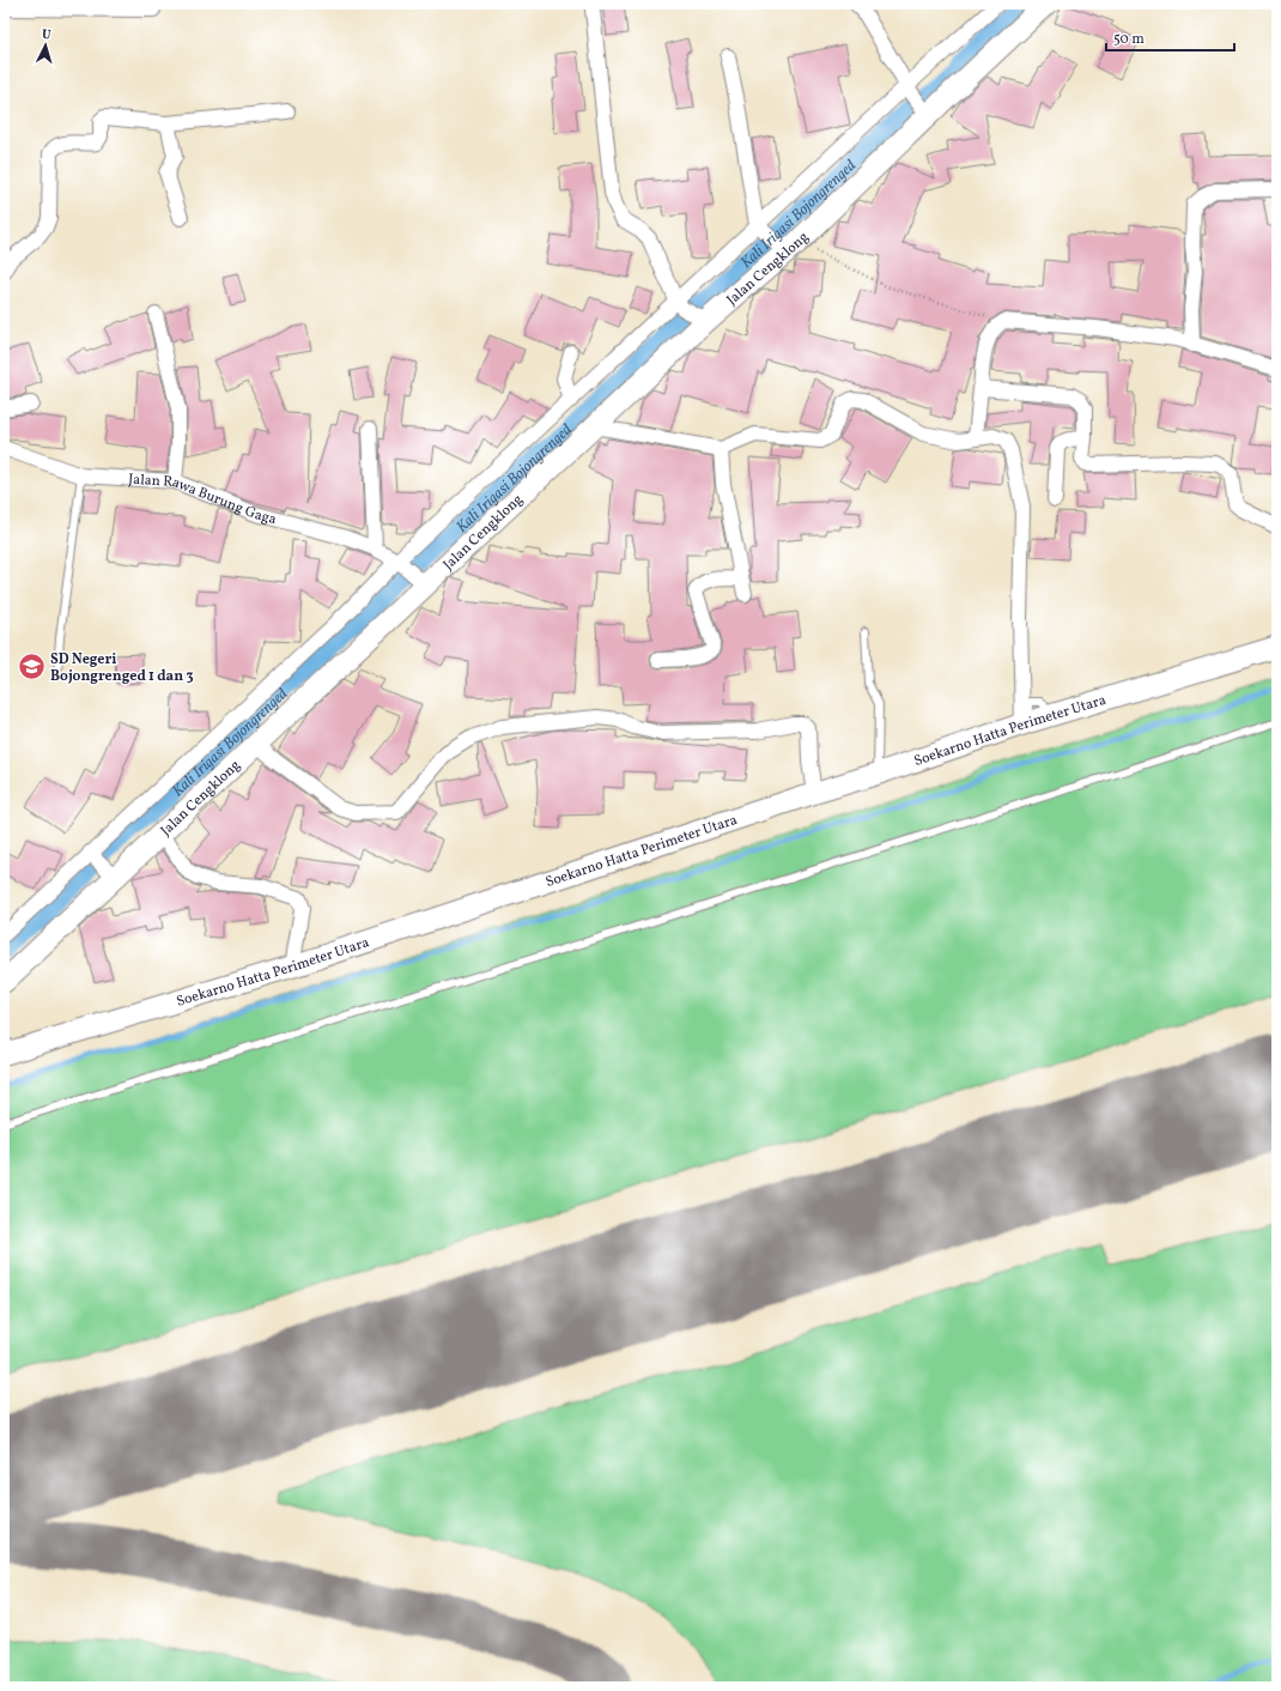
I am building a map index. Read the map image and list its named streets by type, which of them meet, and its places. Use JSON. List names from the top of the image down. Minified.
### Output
{"streets":{"main road":["Jalan Cengklong","Soekarno Hatta Perimeter Utara"],"street":["Jalan Rawa Burung Gaga"]},"crossings":[["Jalan Cengklong","Jalan Rawa Burung Gaga"]],"water":["Kali Irigasi Bojongrenged"],"places":{"school or university":["SD Negeri Bojongrenged 1 dan 3"]},"scale_bar":"50 m","north":"top"}
